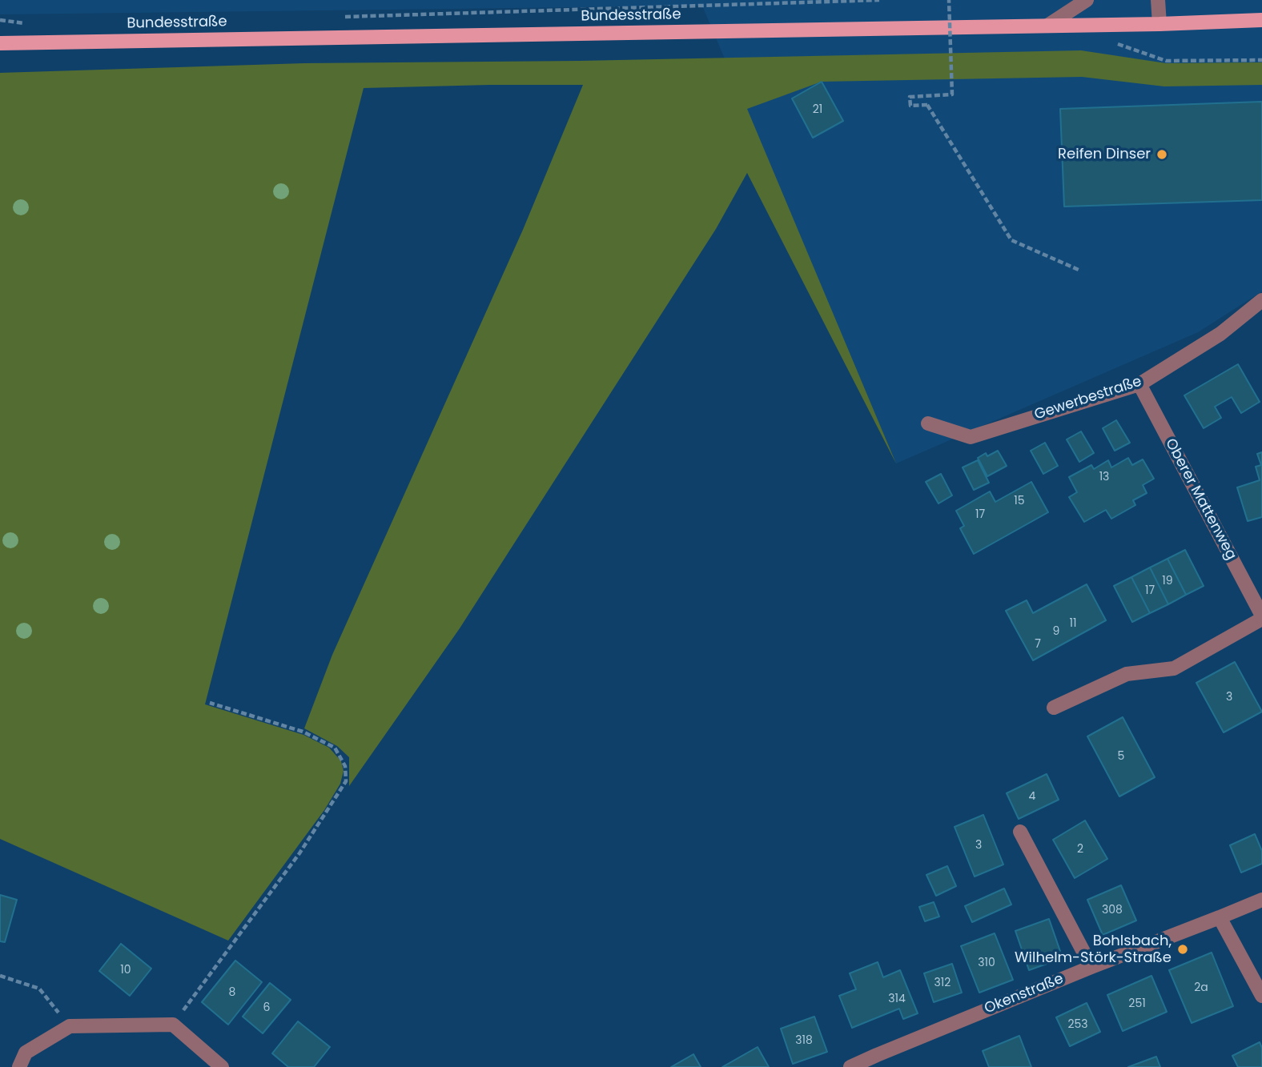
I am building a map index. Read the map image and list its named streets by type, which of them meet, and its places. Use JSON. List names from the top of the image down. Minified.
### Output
{"streets":{"main road":["Bundesstraße"],"street":["Gewerbestraße","Oberer Mattenweg","Okenstraße"]},"crossings":[["Gewerbestraße","Oberer Mattenweg"]],"places":["Reifen Dinser","Bohlsbach, Wilhelm-Störk-Straße"],"house_numbers":["21","13","15","17","19","17","11","9","7","3","5","4","3","2","308","310","10","312","2a","8","314","251","6","253","318"]}
